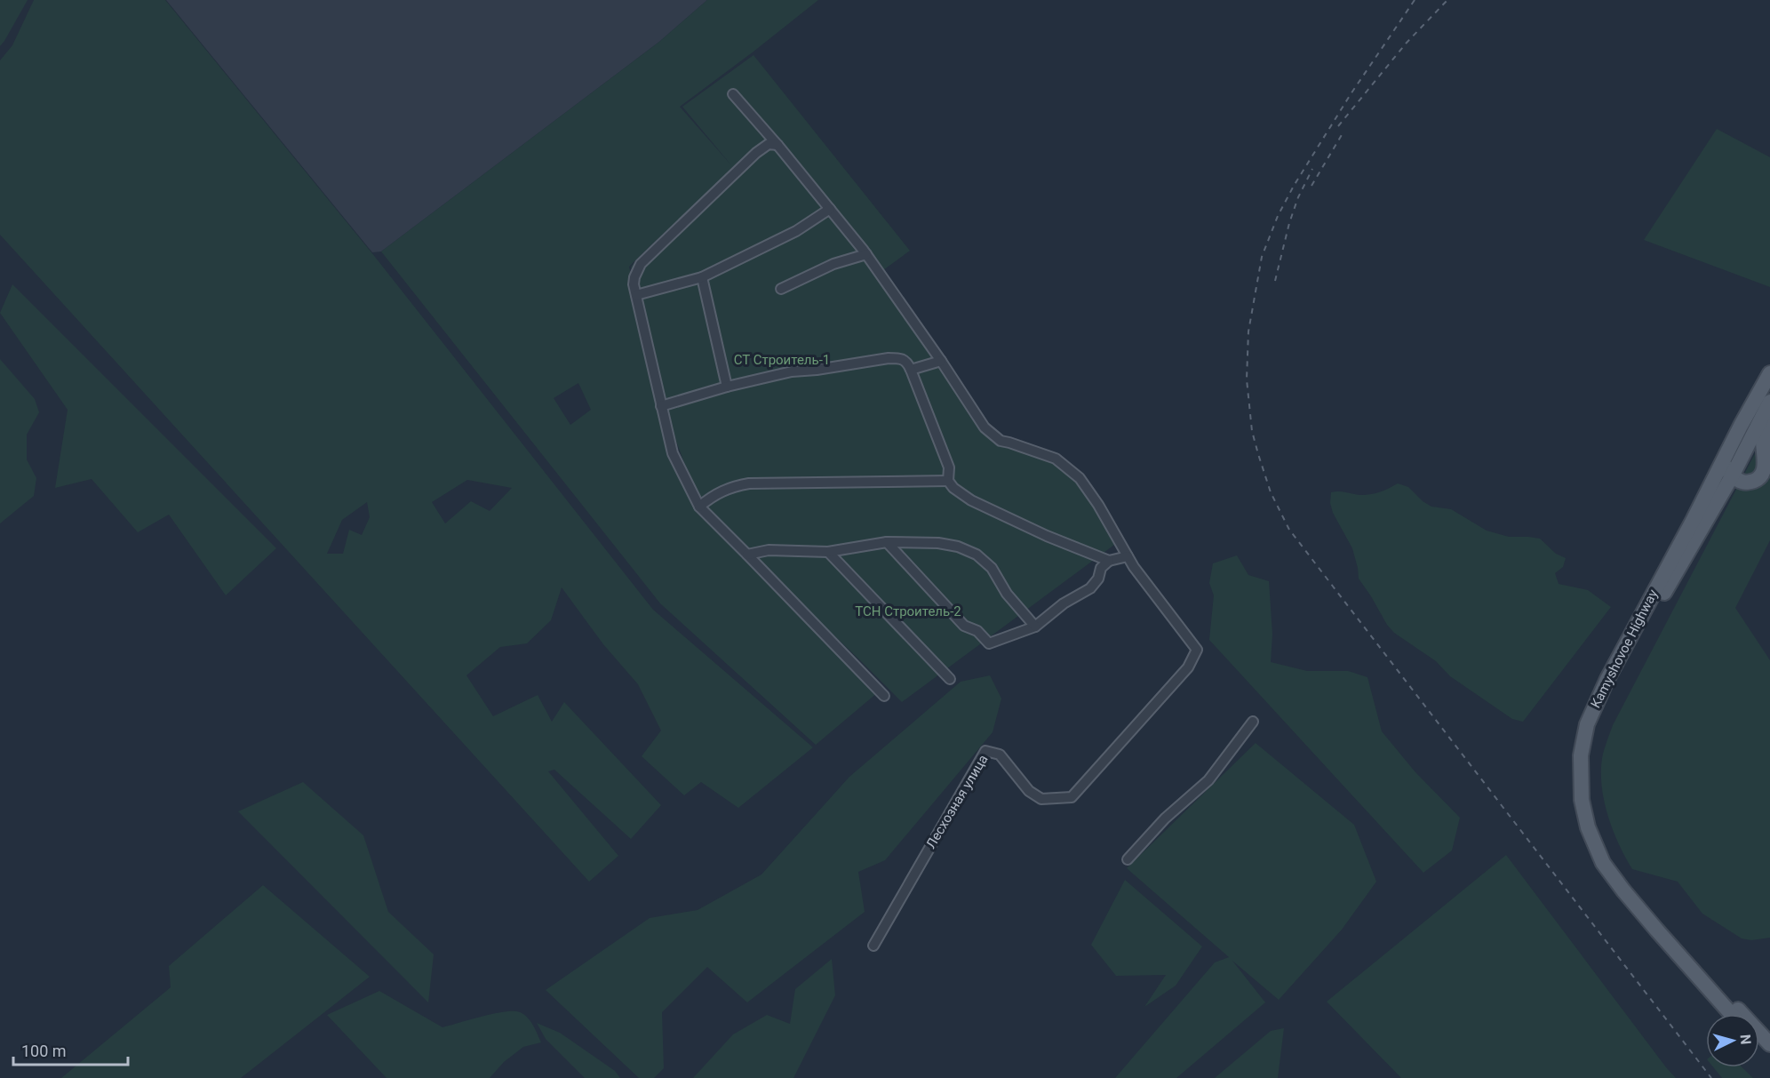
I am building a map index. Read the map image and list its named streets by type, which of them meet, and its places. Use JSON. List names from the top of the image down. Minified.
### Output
{"streets":{"main road":["Kamyshovoe Highway"],"street":["Лесхозная улица"]},"parks":["СТ Строитель-1","ТСН Строитель-2"],"scale_bar":"100 m","north":"right"}
